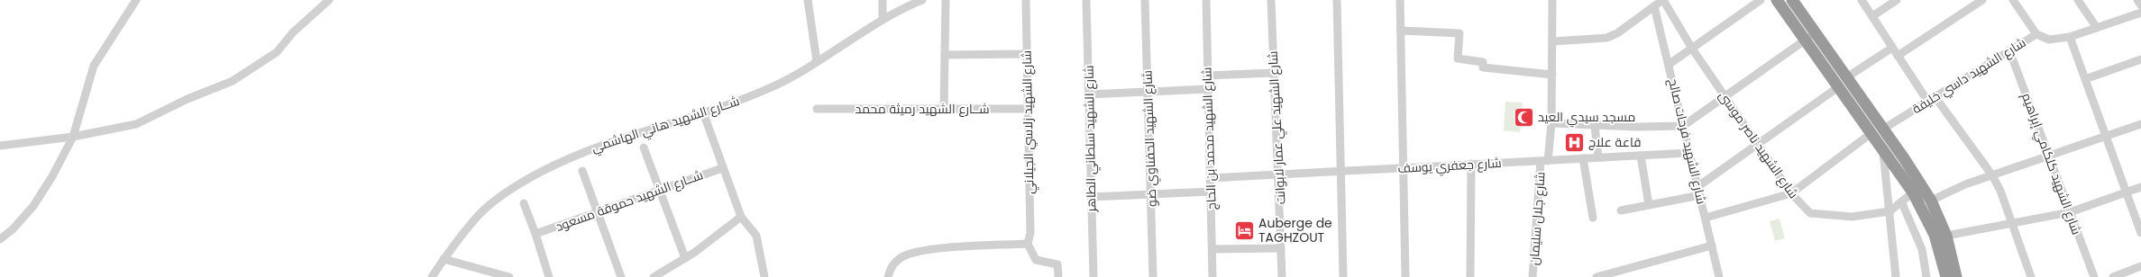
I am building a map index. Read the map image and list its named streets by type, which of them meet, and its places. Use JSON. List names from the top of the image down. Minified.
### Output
{"streets":{"street":["شارع الشهيد داسي خليفة","شــارع الشهيد رميثة محمد","شارع الشهيد زلاسي الجيلاني","شــارع الشهيد هاني الهاشمي","شارع الشهيد علي عمار لابوانت","شارع الشهيد سلطاني الطاهر","شارع الشهيد الحفناوي ضو","شارع الشهيد محمد بن الحاج","شارع الشهيد فرحات صالح","شارع الشهيد ناصر موسى","شارع الشهيد كلكامي إبراهيم","شارع جعفري يوسف","شــارع الشهيد حموقة مسعود","شارع جلال سليمان"]},"crossings":[["شارع الشهيد داسي خليفة","شارع الشهيد ناصر موسى"],["شارع الشهيد داسي خليفة","شارع الشهيد كلكامي إبراهيم"],["شــارع الشهيد رميثة محمد","شارع الشهيد زلاسي الجيلاني"],["شارع الشهيد علي عمار لابوانت","شارع جعفري يوسف"],["شارع الشهيد محمد بن الحاج","شارع جعفري يوسف"],["شارع الشهيد فرحات صالح","شارع جعفري يوسف"],["شارع جعفري يوسف","شارع جلال سليمان"]],"places":{"mosque":["مسجد سيدي العيد"],"hospital":["قاعة علاج"],"hotel":["Auberge de TAGHZOUT"]}}
